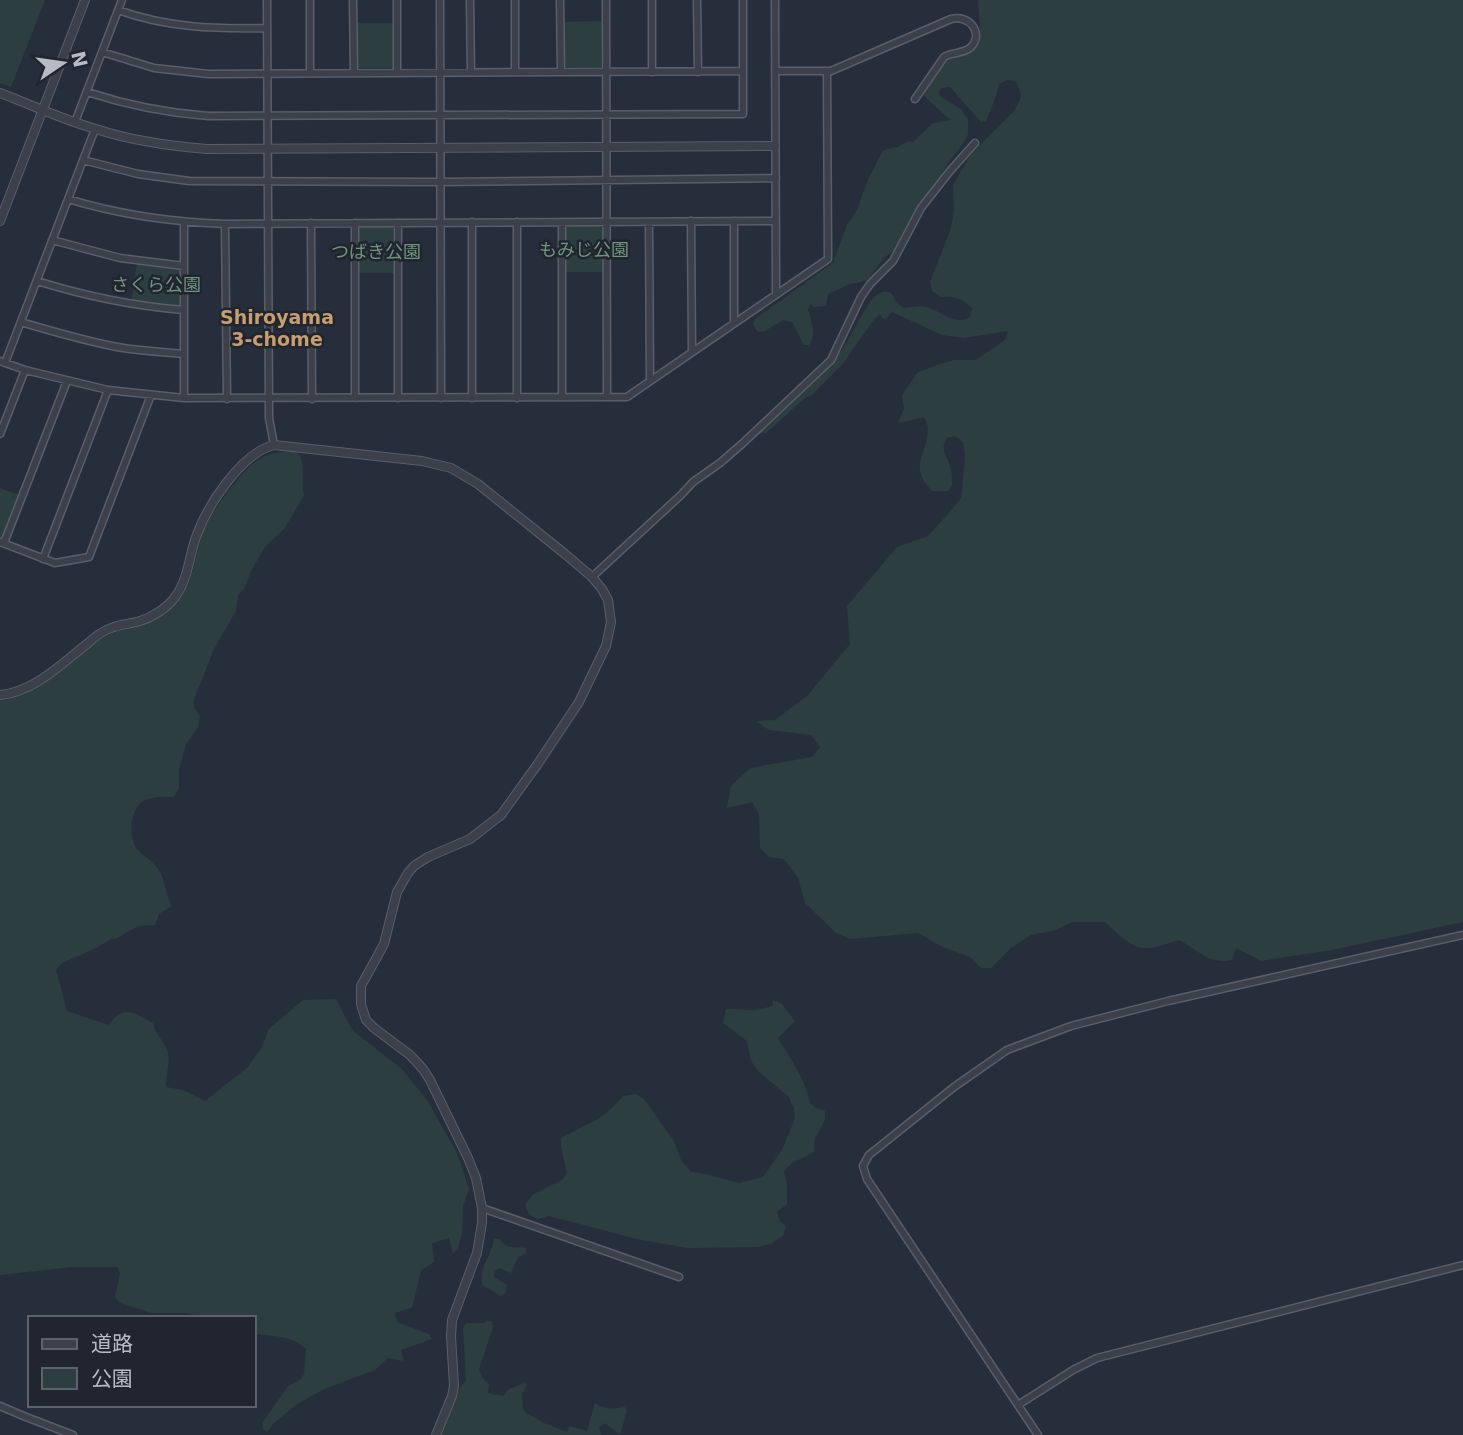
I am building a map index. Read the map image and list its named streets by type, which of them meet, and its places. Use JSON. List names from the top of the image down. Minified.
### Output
{"districts":["Shiroyama 3-chome"],"parks":["もみじ公園","つばき公園","さくら公園"],"legend":["道路","公園"],"north":"right"}
